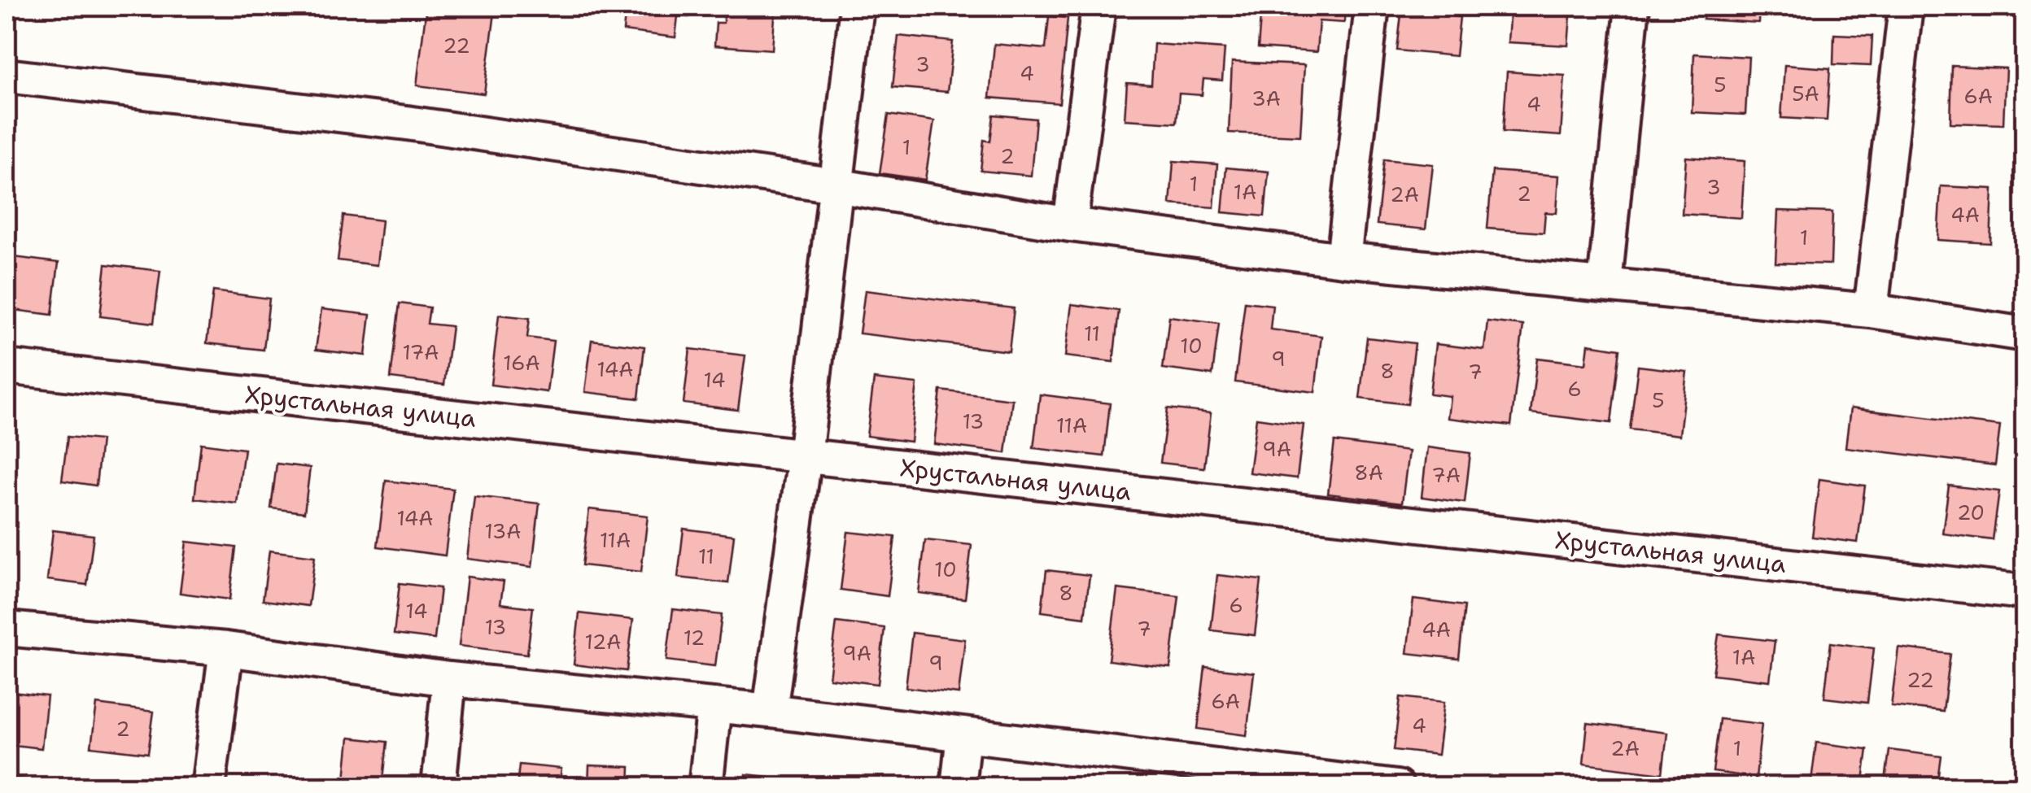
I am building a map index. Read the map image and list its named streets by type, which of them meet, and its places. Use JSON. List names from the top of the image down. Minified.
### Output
{"streets":{"street":["Хрустальная улица"]},"house_numbers":["22","3","4","5","5А","6А","3А","4","1","2","1","3","1А","2","2А","4А","1","11","10","17А","9","16А","14А","8","7","14","6","5","13","11А","9А","8А","7А","20","14А","13А","11А","11","10","8","6","14","13","7","4А","12","12А","9А","1А","9","22","6А","4","2","2А","1"]}
